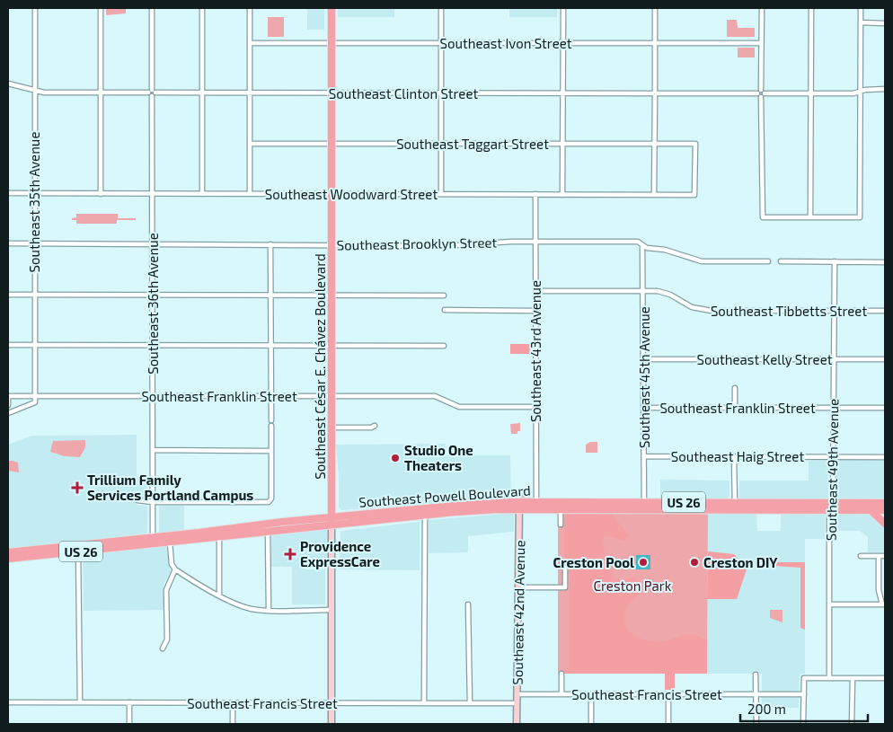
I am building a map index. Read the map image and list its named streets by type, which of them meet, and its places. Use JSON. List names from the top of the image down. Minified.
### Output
{"streets":{"main road":["Southeast César E. Chávez Boulevard","Southeast Powell Boulevard","US 26"],"street":["Southeast Ivon Street","Southeast Clinton Street","Southeast Taggart Street","Southeast Woodward Street","Southeast 35th Avenue","Southeast Brooklyn Street","Southeast 36th Avenue","Southeast Tibbetts Street","Southeast 43rd Avenue","Southeast Kelly Street","Southeast 45th Avenue","Southeast Franklin Street","Southeast Haig Street","Southeast 49th Avenue","Southeast 42nd Avenue","Southeast Francis Street"]},"crossings":[["Southeast Ivon Street","Southeast César E. Chávez Boulevard"],["Southeast Clinton Street","Southeast 35th Avenue"],["Southeast Clinton Street","Southeast 36th Avenue"],["Southeast Clinton Street","Southeast César E. Chávez Boulevard"],["Southeast Taggart Street","Southeast Woodward Street"],["Southeast Taggart Street","Southeast César E. Chávez Boulevard"],["Southeast Woodward Street","Southeast 35th Avenue"],["Southeast Woodward Street","Southeast 36th Avenue"],["Southeast Woodward Street","Southeast 43rd Avenue"],["Southeast Woodward Street","Southeast César E. Chávez Boulevard"],["Southeast 35th Avenue","Southeast Brooklyn Street"],["Southeast 35th Avenue","Southeast Franklin Street"],["Southeast Brooklyn Street","Southeast 36th Avenue"],["Southeast Brooklyn Street","Southeast 43rd Avenue"],["Southeast Brooklyn Street","Southeast César E. Chávez Boulevard"],["Southeast Brooklyn Street","Southeast 45th Avenue"],["Southeast 36th Avenue","Southeast Franklin Street"],["Southeast 36th Avenue","Southeast Powell Boulevard"],["Southeast Tibbetts Street","Southeast 43rd Avenue"],["Southeast Tibbetts Street","Southeast 45th Avenue"],["Southeast Tibbetts Street","Southeast 49th Avenue"],["Southeast 43rd Avenue","Southeast Franklin Street"],["Southeast 43rd Avenue","Southeast Powell Boulevard"],["Southeast Kelly Street","Southeast 45th Avenue"],["Southeast Kelly Street","Southeast 49th Avenue"],["Southeast César E. Chávez Boulevard","Southeast Franklin Street"],["Southeast César E. Chávez Boulevard","Southeast Powell Boulevard"],["Southeast César E. Chávez Boulevard","Southeast Francis Street"],["Southeast 45th Avenue","Southeast Franklin Street"],["Southeast 45th Avenue","Southeast Haig Street"],["Southeast 45th Avenue","Southeast Powell Boulevard"],["Southeast Franklin Street","Southeast 49th Avenue"],["Southeast Haig Street","Southeast 49th Avenue"],["Southeast 49th Avenue","Southeast Powell Boulevard"],["Southeast Powell Boulevard","Southeast 42nd Avenue"],["Southeast 42nd Avenue","Southeast Francis Street"]],"parks":["Creston Park"],"places":{"other":["Studio One Theaters","Creston Pool","Creston DIY"],"health":["Trillium Family Services Portland Campus","Providence ExpressCare"]},"scale_bar":"200 m"}
